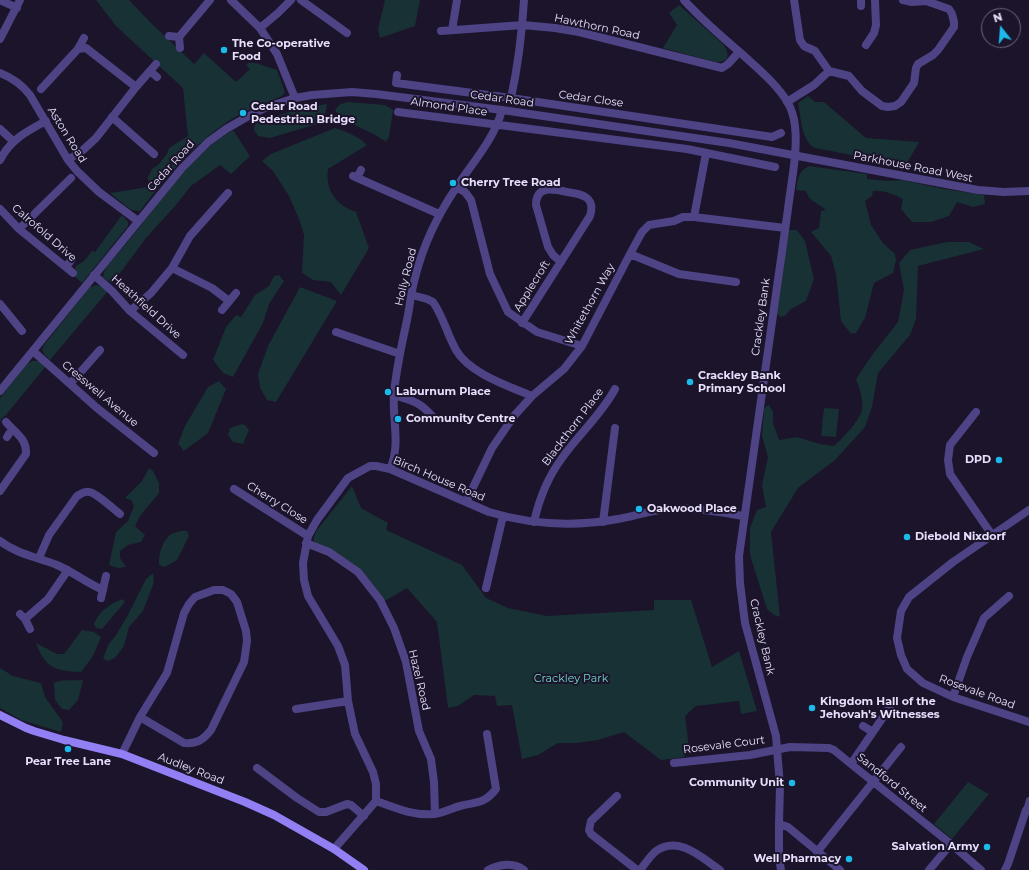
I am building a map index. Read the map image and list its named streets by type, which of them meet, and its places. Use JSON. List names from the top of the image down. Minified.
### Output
{"streets":{"main road":["Audley Road"],"street":["Hawthorn Road","Cedar Road","Cedar Close","Almond Place","Aston Road","Parkhouse Road West","Calrofold Drive","Holly Road","Applecroft","Whitethorn Way","Heathfield Drive","Crackley Bank","Cresswell Avenue","Blackthorn Place","Birch House Road","Cherry Close","Hazel Road","Rosevale Road","Rosevale Court","Sandford Street"]},"crossings":[["Hawthorn Road","Crackley Bank"],["Cedar Road","Aston Road"],["Cedar Road","Parkhouse Road West"],["Cedar Road","Holly Road"],["Cedar Road","Heathfield Drive"],["Cedar Road","Crackley Bank"],["Cedar Road","Cresswell Avenue"],["Almond Place","Holly Road"],["Parkhouse Road West","Crackley Bank"],["Holly Road","Birch House Road"],["Whitethorn Way","Crackley Bank"],["Whitethorn Way","Birch House Road"],["Crackley Bank","Birch House Road"],["Crackley Bank","Rosevale Court"],["Crackley Bank","Sandford Street"],["Blackthorn Place","Birch House Road"],["Birch House Road","Cherry Close"],["Birch House Road","Hazel Road"],["Cherry Close","Hazel Road"],["Rosevale Court","Sandford Street"]],"parks":["Crackley Park"],"places":["The Co-operative Food","Cedar Road Pedestrian Bridge","Cherry Tree Road","Crackley Bank Primary School","Laburnum Place","Community Centre","DPD","Oakwood Place","Diebold Nixdorf","Kingdom Hall of the Jehovah's Witnesses","Pear Tree Lane","Community Unit","Salvation Army","Well Pharmacy"],"north":"top"}
